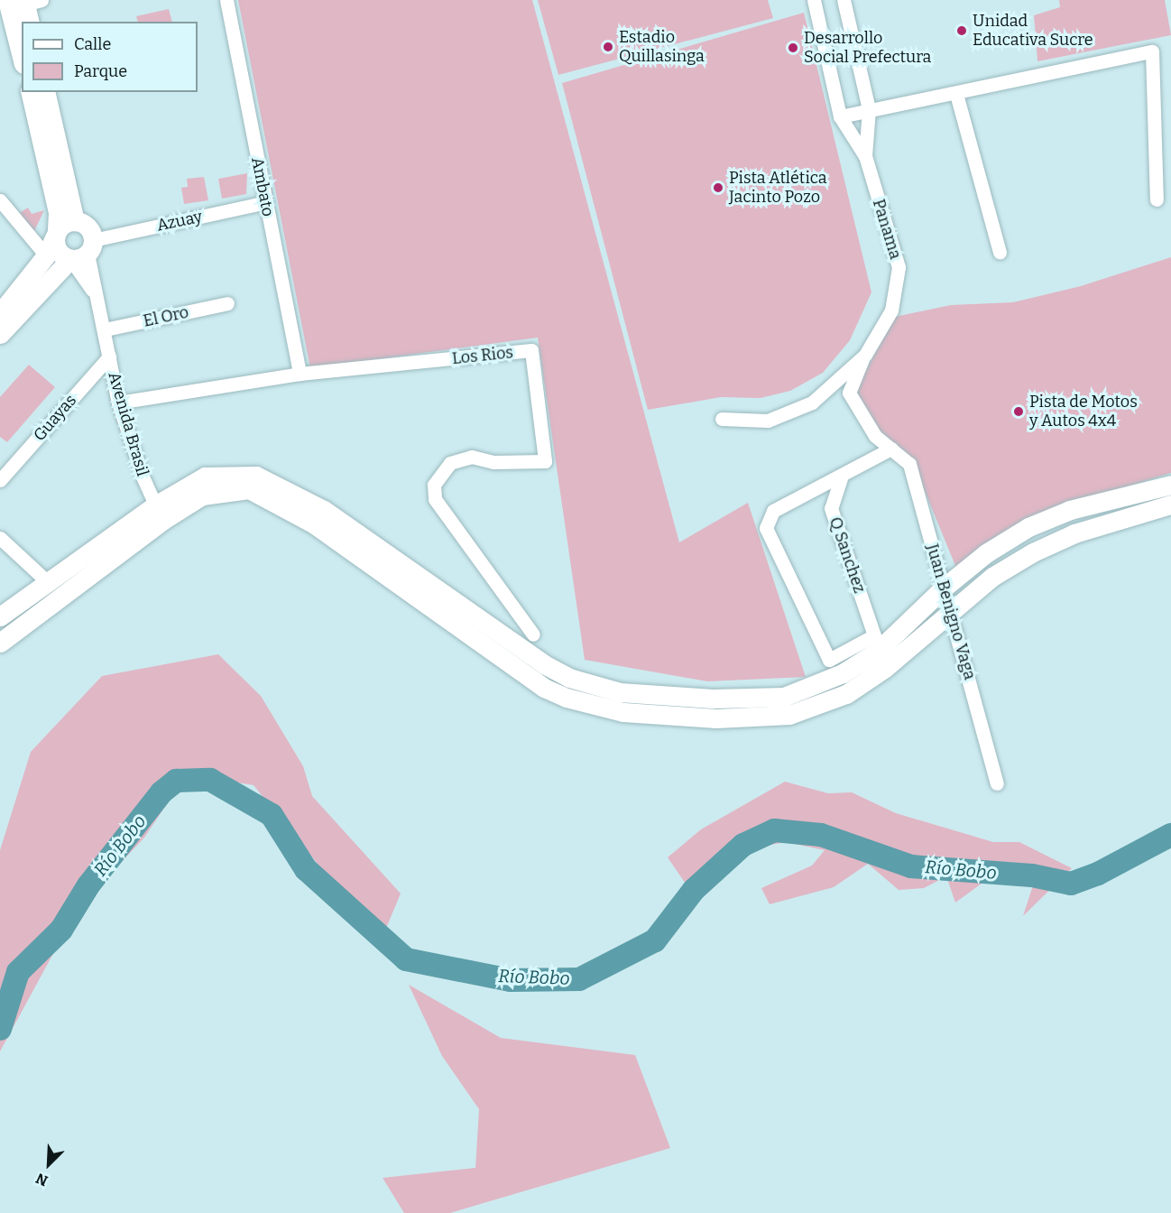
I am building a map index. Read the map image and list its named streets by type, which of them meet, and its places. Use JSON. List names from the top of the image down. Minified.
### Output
{"streets":{"street":["Ambato","Azuay","Panama","El Oro","Los Rios","Guayas","Avenida Brasil","Q Sanchez","Juan Benigno Vaga"]},"crossings":[["Ambato","Azuay"],["Ambato","Los Rios"],["Azuay","Avenida Brasil"],["El Oro","Avenida Brasil"],["Los Rios","Avenida Brasil"],["Guayas","Avenida Brasil"]],"water":["Río Bobo"],"places":["Unidad Educativa Sucre","Estadio Quillasinga","Desarrollo Social Prefectura","Pista Atlética Jacinto Pozo","Pista de Motos y Autos 4x4"],"legend":["Calle","Parque"],"north":"bottom left"}
